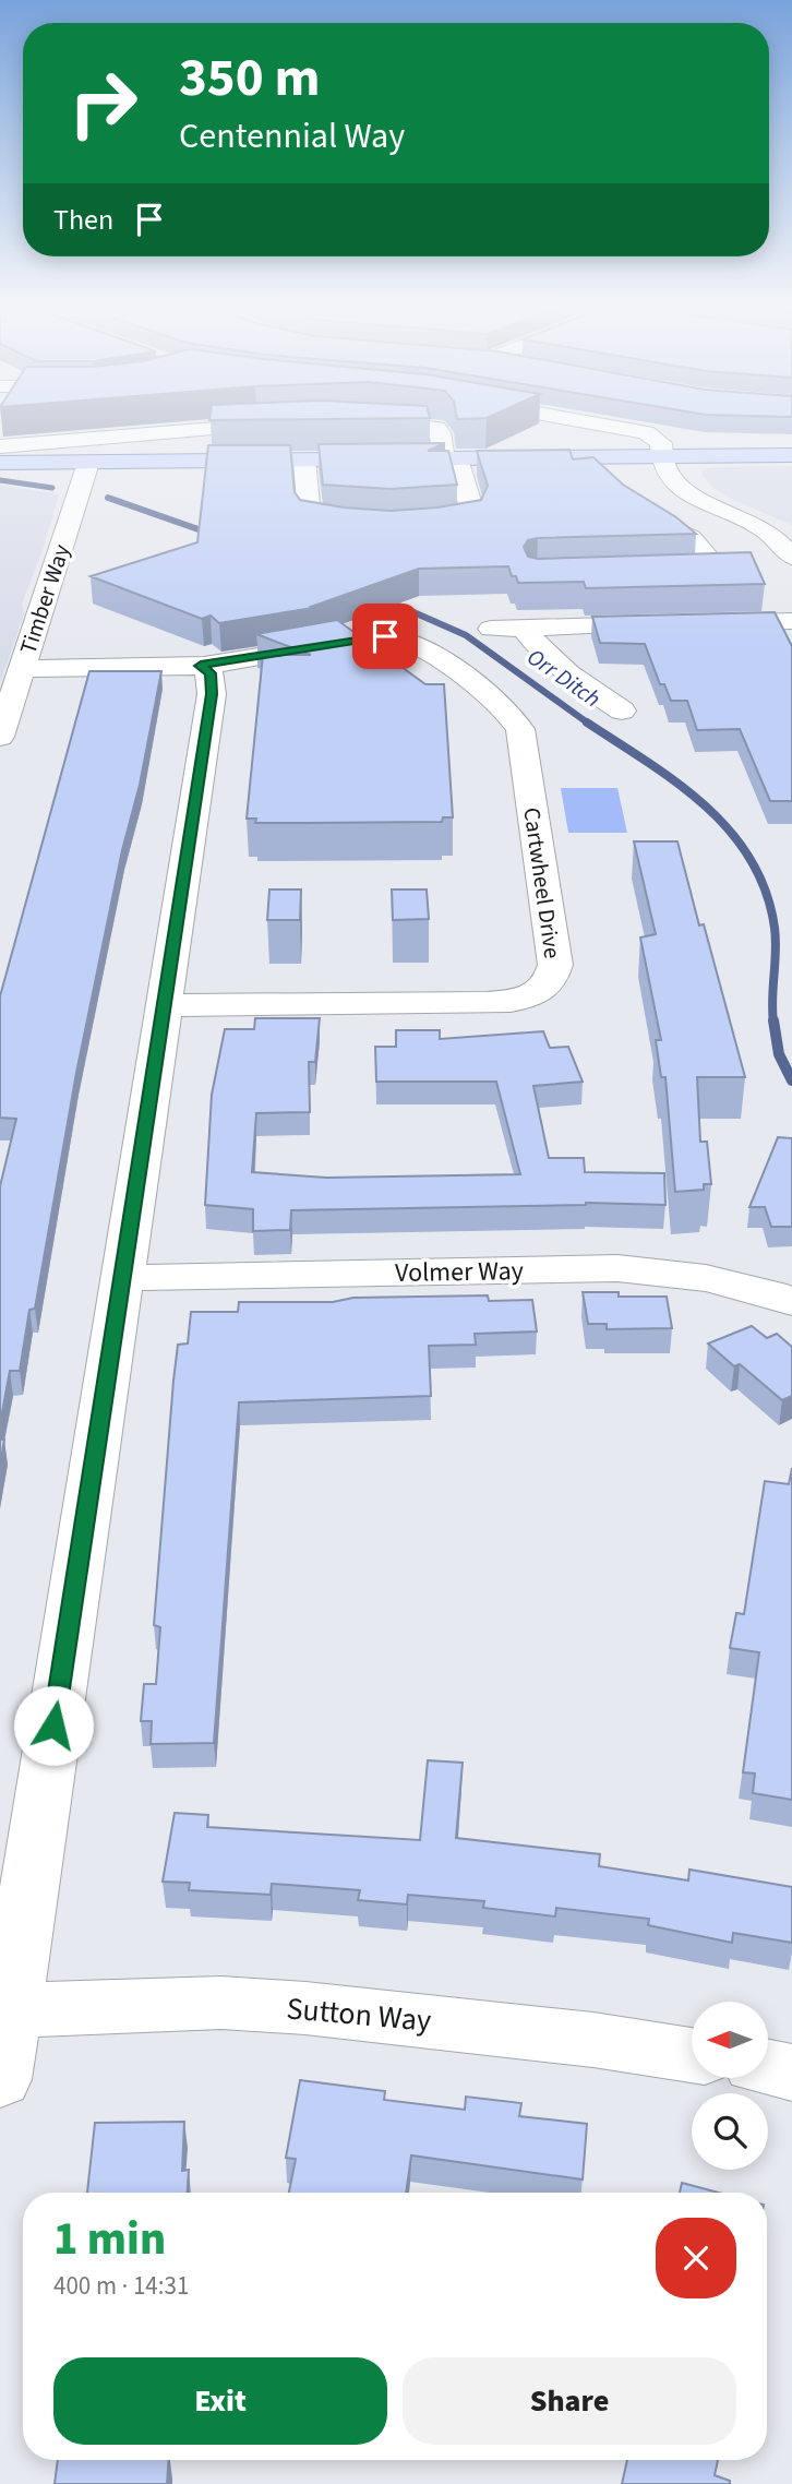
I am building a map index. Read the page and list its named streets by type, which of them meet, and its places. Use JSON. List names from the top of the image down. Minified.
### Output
{"streets":{"street":["Timber Way","Cartwheel Drive","Volmer Way","Sutton Way"]},"water":["Orr Ditch"],"north":"left","page":{"turn":["350 m","Centennial Way"],"then":"Then","heading":["1 min","400 m · 14:31"],"buttons":["Exit","Share"]}}
